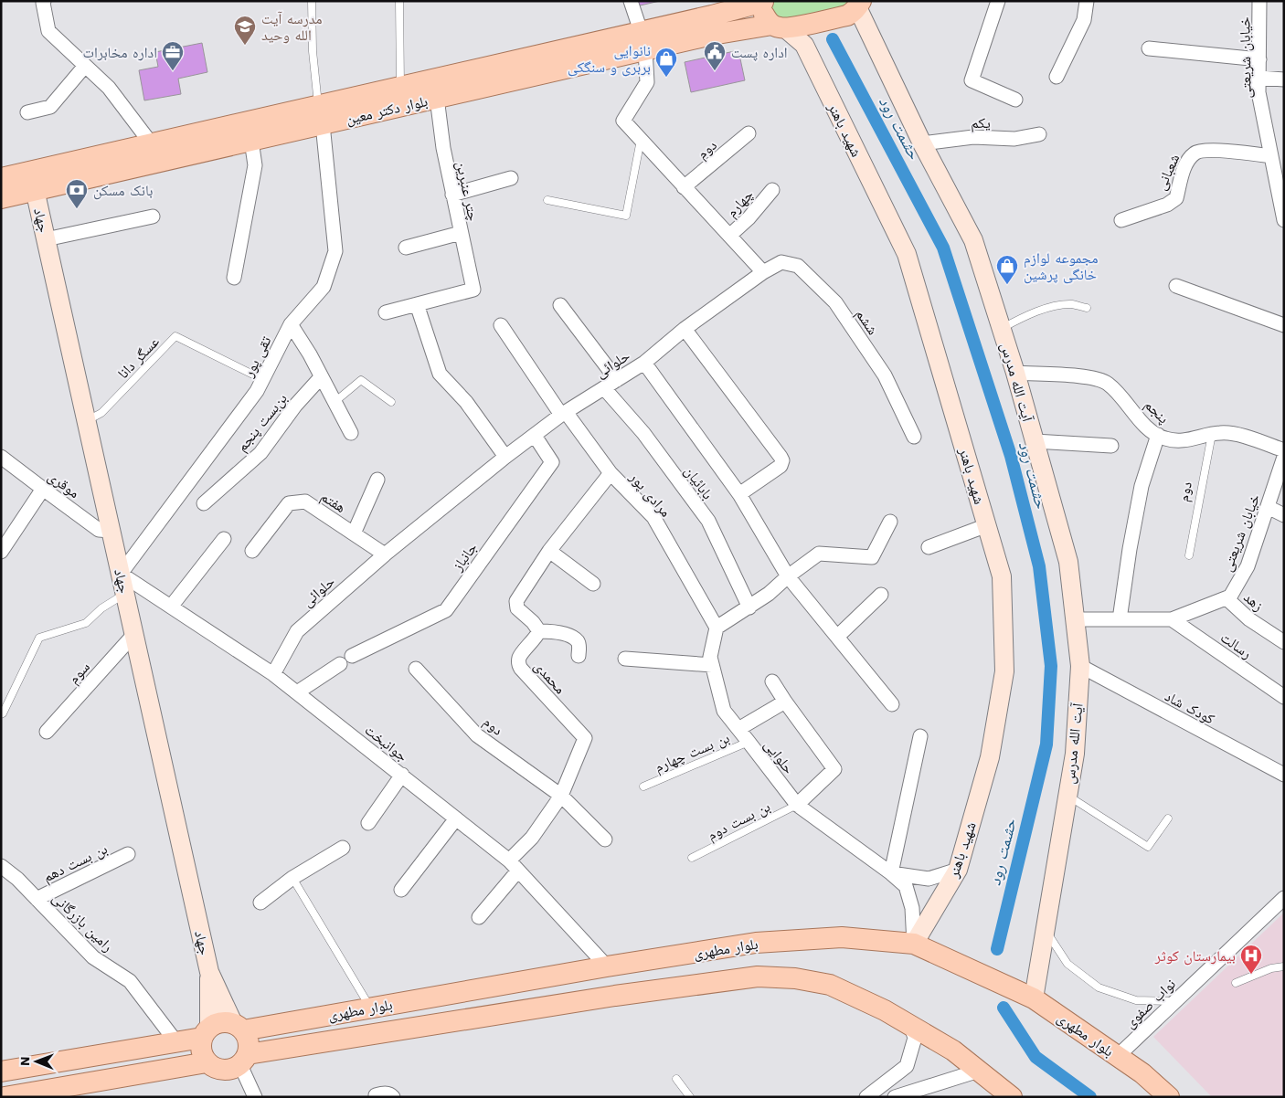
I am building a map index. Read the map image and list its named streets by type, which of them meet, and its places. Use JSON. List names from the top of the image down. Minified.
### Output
{"streets":{"main road":["بلوار دکتر معین","شهید باهنر","جهاد","آیت الله مدرس","بلوار مطهری"],"street":["خیابان شریعتی","یکم","دوم","شعبانی","چتر عنبرین","چهارم","ششم","تقی پور","حلوائی","پنجم","بن‌بست پنجم","بابائیان","موقری","مرادی پور","هفتم","جانباز","زهد","رسالت","سوم","محمدی","کودک شاد","جوانبخت","حلوایی","بن بست دهم","رامین بازرگانی","نواب صفوی"],"lane":["عسگر دانا","بن بست چهارم","بن بست دوم"]},"crossings":[["خیابان شریعتی","شعبانی"],["خیابان شریعتی","زهد"],["بلوار دکتر معین","شهید باهنر"],["بلوار دکتر معین","چتر عنبرین"],["بلوار دکتر معین","جهاد"],["بلوار دکتر معین","تقی پور"],["بلوار دکتر معین","آیت الله مدرس"],["یکم","آیت الله مدرس"],["شهید باهنر","حلوایی"],["شهید باهنر","بلوار مطهری"],["دوم","پنجم"],["دوم","محمدی"],["جهاد","تقی پور"],["جهاد","عسگر دانا"],["جهاد","موقری"],["جهاد","سوم"],["جهاد","جوانبخت"],["ششم","حلوائی"],["تقی پور","عسگر دانا"],["تقی پور","جوانبخت"],["حلوائی","بابائیان"],["حلوائی","مرادی پور"],["حلوائی","هفتم"],["حلوائی","جانباز"],["حلوائی","جوانبخت"],["آیت الله مدرس","پنجم"],["آیت الله مدرس","کودک شاد"],["آیت الله مدرس","بلوار مطهری"],["مرادی پور","حلوایی"],["محمدی","جوانبخت"],["جوانبخت","بلوار مطهری"],["بن بست چهارم","حلوایی"],["حلوایی","بن بست دوم"],["حلوایی","بلوار مطهری"],["بن بست دهم","رامین بازرگانی"],["بلوار مطهری","نواب صفوی"]],"water":["حشمت رود"],"places":{"school or university":["مدرسه آیت الله وحید"],"office":["اداره مخابرات"],"public building":["اداره پست"],"shop":["نانوایی بربری و سنگکی","مجموعه لوازم خانگی پرشین"],"bank":["بانک مسکن"],"hospital":["بیمارستان کوثر"]},"north":"left"}
